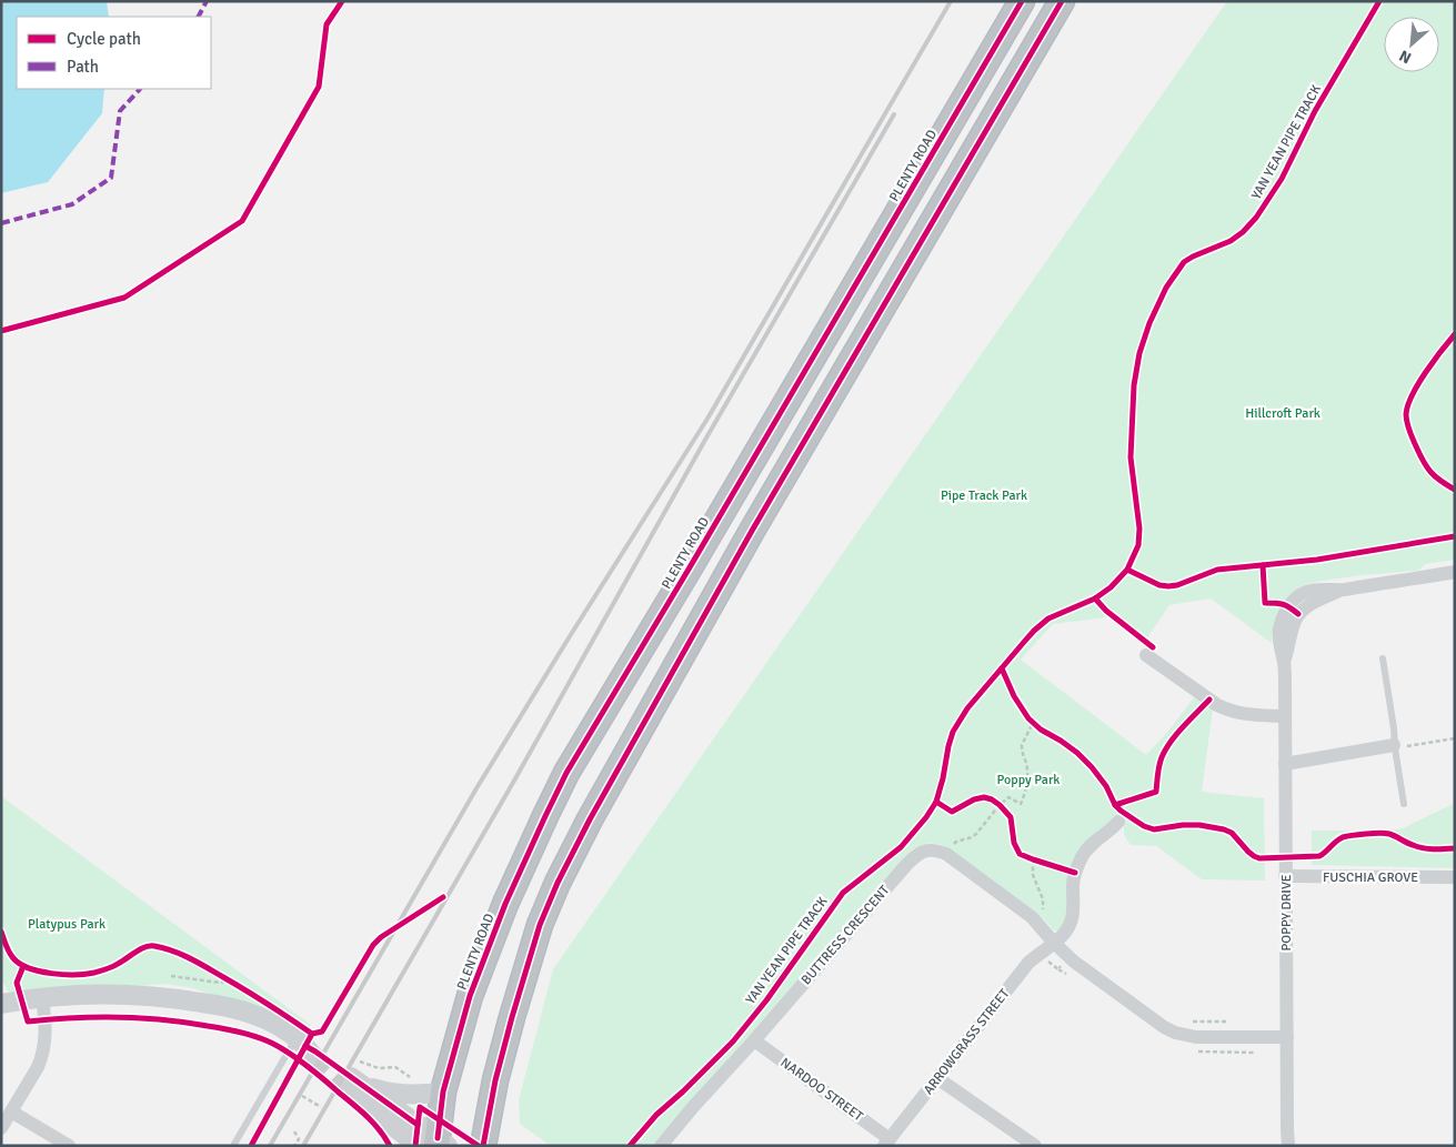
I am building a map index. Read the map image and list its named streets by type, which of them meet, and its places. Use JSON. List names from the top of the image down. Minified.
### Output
{"streets":{"highway":["PLENTY ROAD"],"street":["FUSCHIA GROVE","POPPY DRIVE","BUTTRESS CRESCENT","ARROWGRASS STREET","NARDOO STREET"],"cycle path":["YAN YEAN PIPE TRACK"]},"crossings":[["FUSCHIA GROVE","POPPY DRIVE"],["BUTTRESS CRESCENT","NARDOO STREET"],["ARROWGRASS STREET","NARDOO STREET"]],"parks":["Hillcroft Park","Pipe Track Park","Poppy Park","Platypus Park"],"legend":["Cycle path","Path"],"north":"bottom left"}
